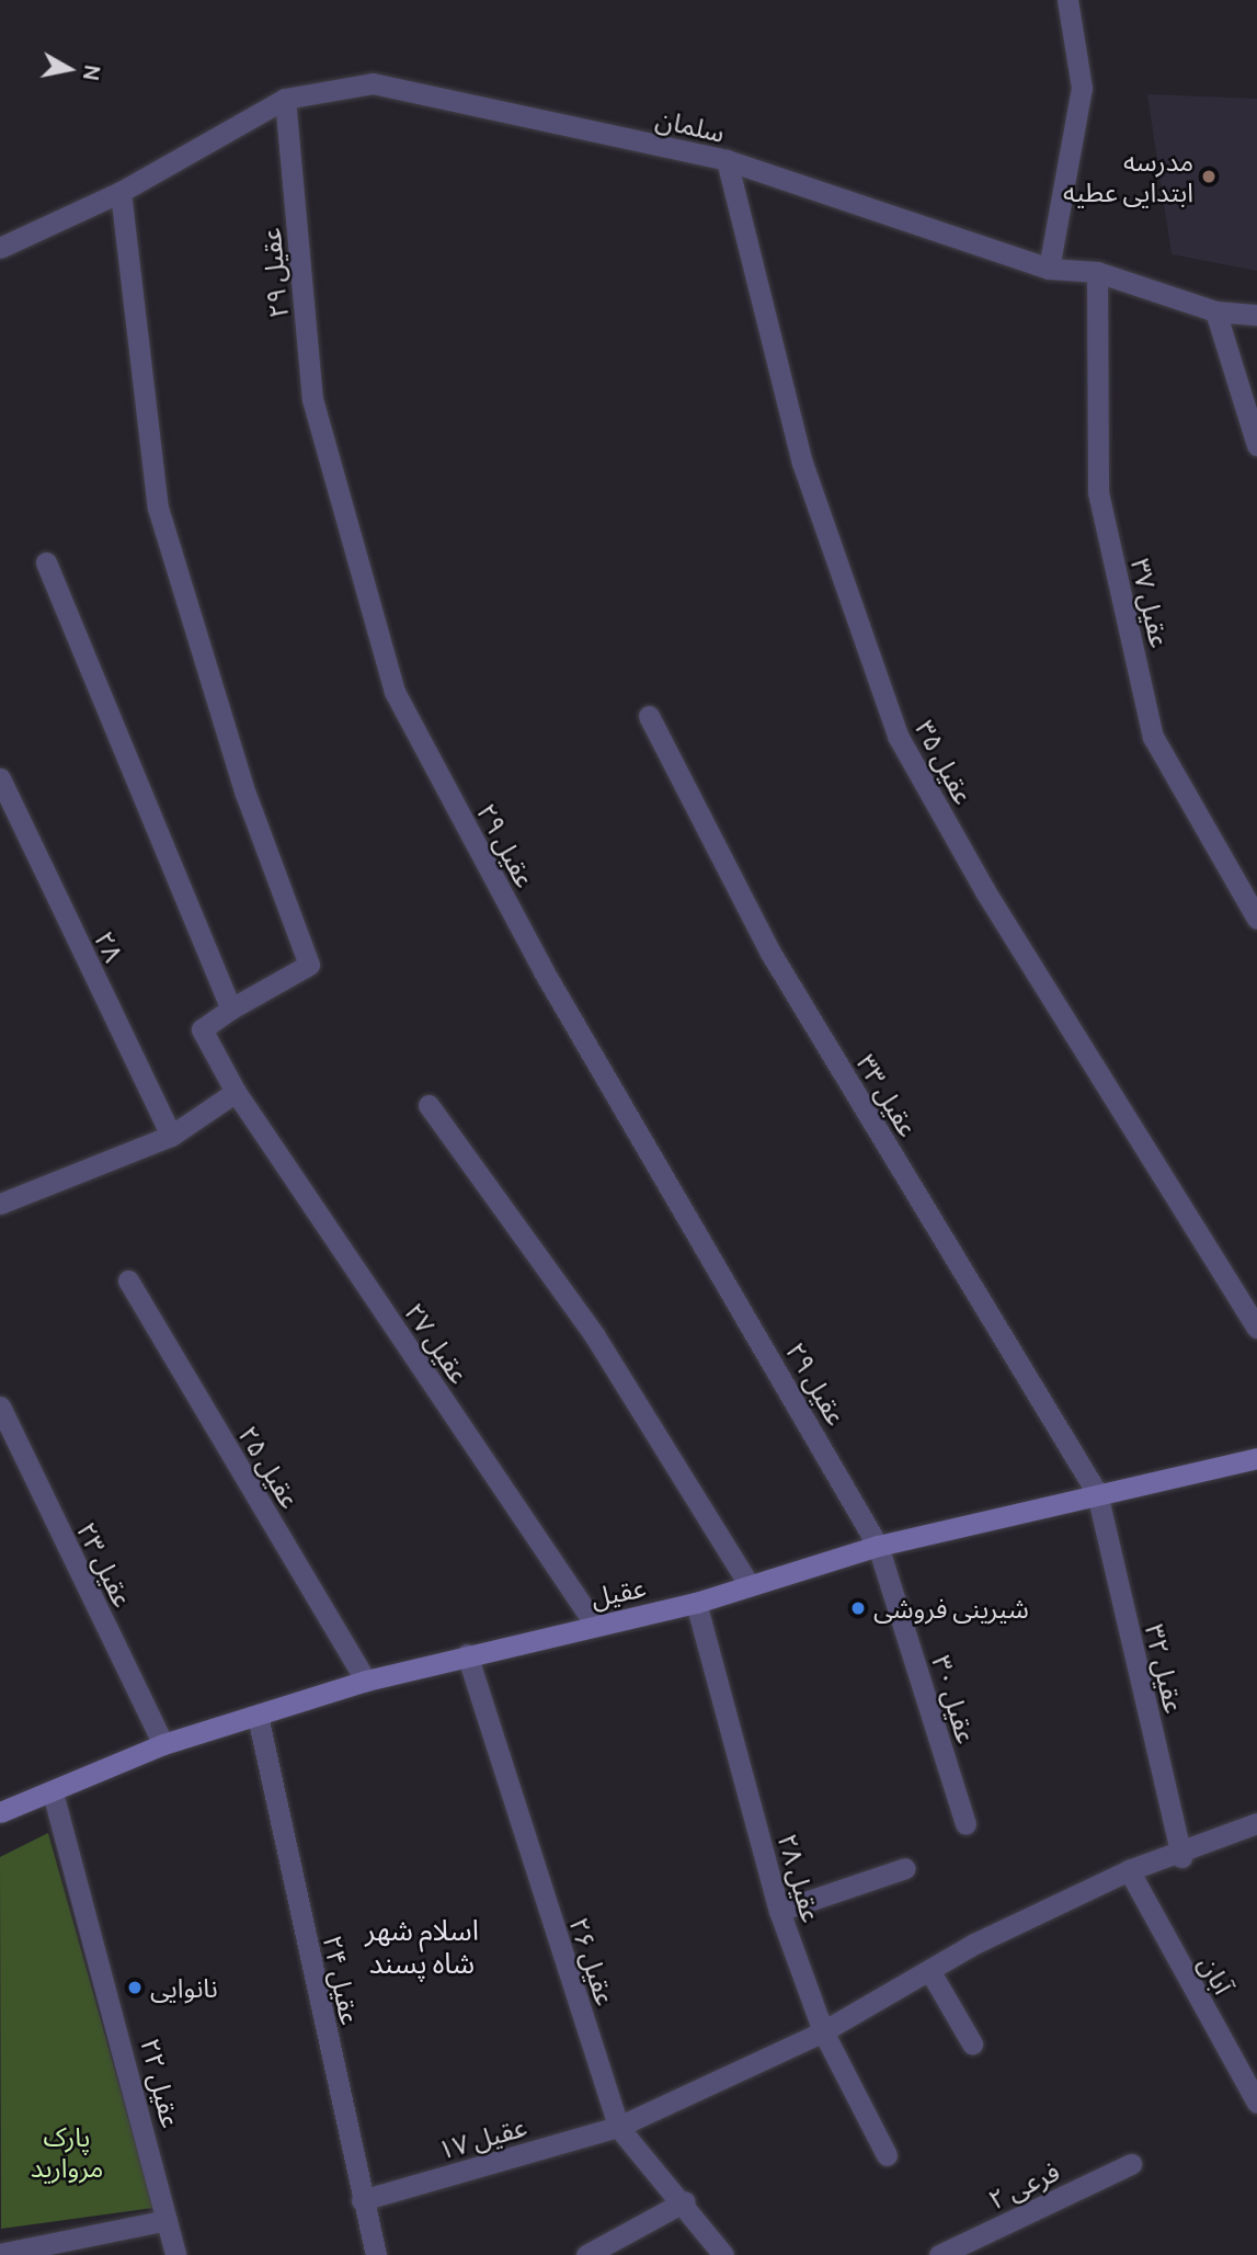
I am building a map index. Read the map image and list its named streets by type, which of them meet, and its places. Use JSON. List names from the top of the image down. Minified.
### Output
{"streets":{"main road":["عقیل"],"street":["سلمان","عقیل ۲۹","عقیل ۳۷","عقیل ۳۵","۲۸","عقیل ۳۳","عقیل ۲۷","عقیل ۲۵","عقیل ۲۳","عقیل ۳۲","عقیل ۳۰","۲۸ عقیل","عقیل ۲۶","آبان","عقیل ۲۴","عقیل ۲۲","عقیل ۱۷","فرعی ۲"]},"crossings":[["سلمان","عقیل ۲۹"],["سلمان","عقیل ۳۷"],["سلمان","عقیل ۳۵"],["عقیل ۲۹","عقیل"],["عقیل ۲۹","عقیل ۳۰"],["عقیل ۳۳","عقیل"],["عقیل ۳۳","عقیل ۳۲"],["عقیل ۲۷","عقیل"],["عقیل ۲۵","عقیل"],["عقیل ۲۳","عقیل"],["عقیل","عقیل ۳۲"],["عقیل","عقیل ۳۰"],["عقیل","۲۸ عقیل"],["عقیل","عقیل ۲۶"],["عقیل","عقیل ۲۴"],["عقیل","عقیل ۲۲"],["عقیل ۳۲","عقیل ۱۷"],["۲۸ عقیل","عقیل ۱۷"],["عقیل ۲۶","عقیل ۱۷"],["آبان","عقیل ۱۷"],["عقیل ۲۴","عقیل ۱۷"]],"districts":["اسلام شهر شاه پسند"],"parks":["پارک مروارید"],"places":["مدرسه ابتدایی عطیه","شیرینی فروشی","نانوایی"],"north":"right"}
